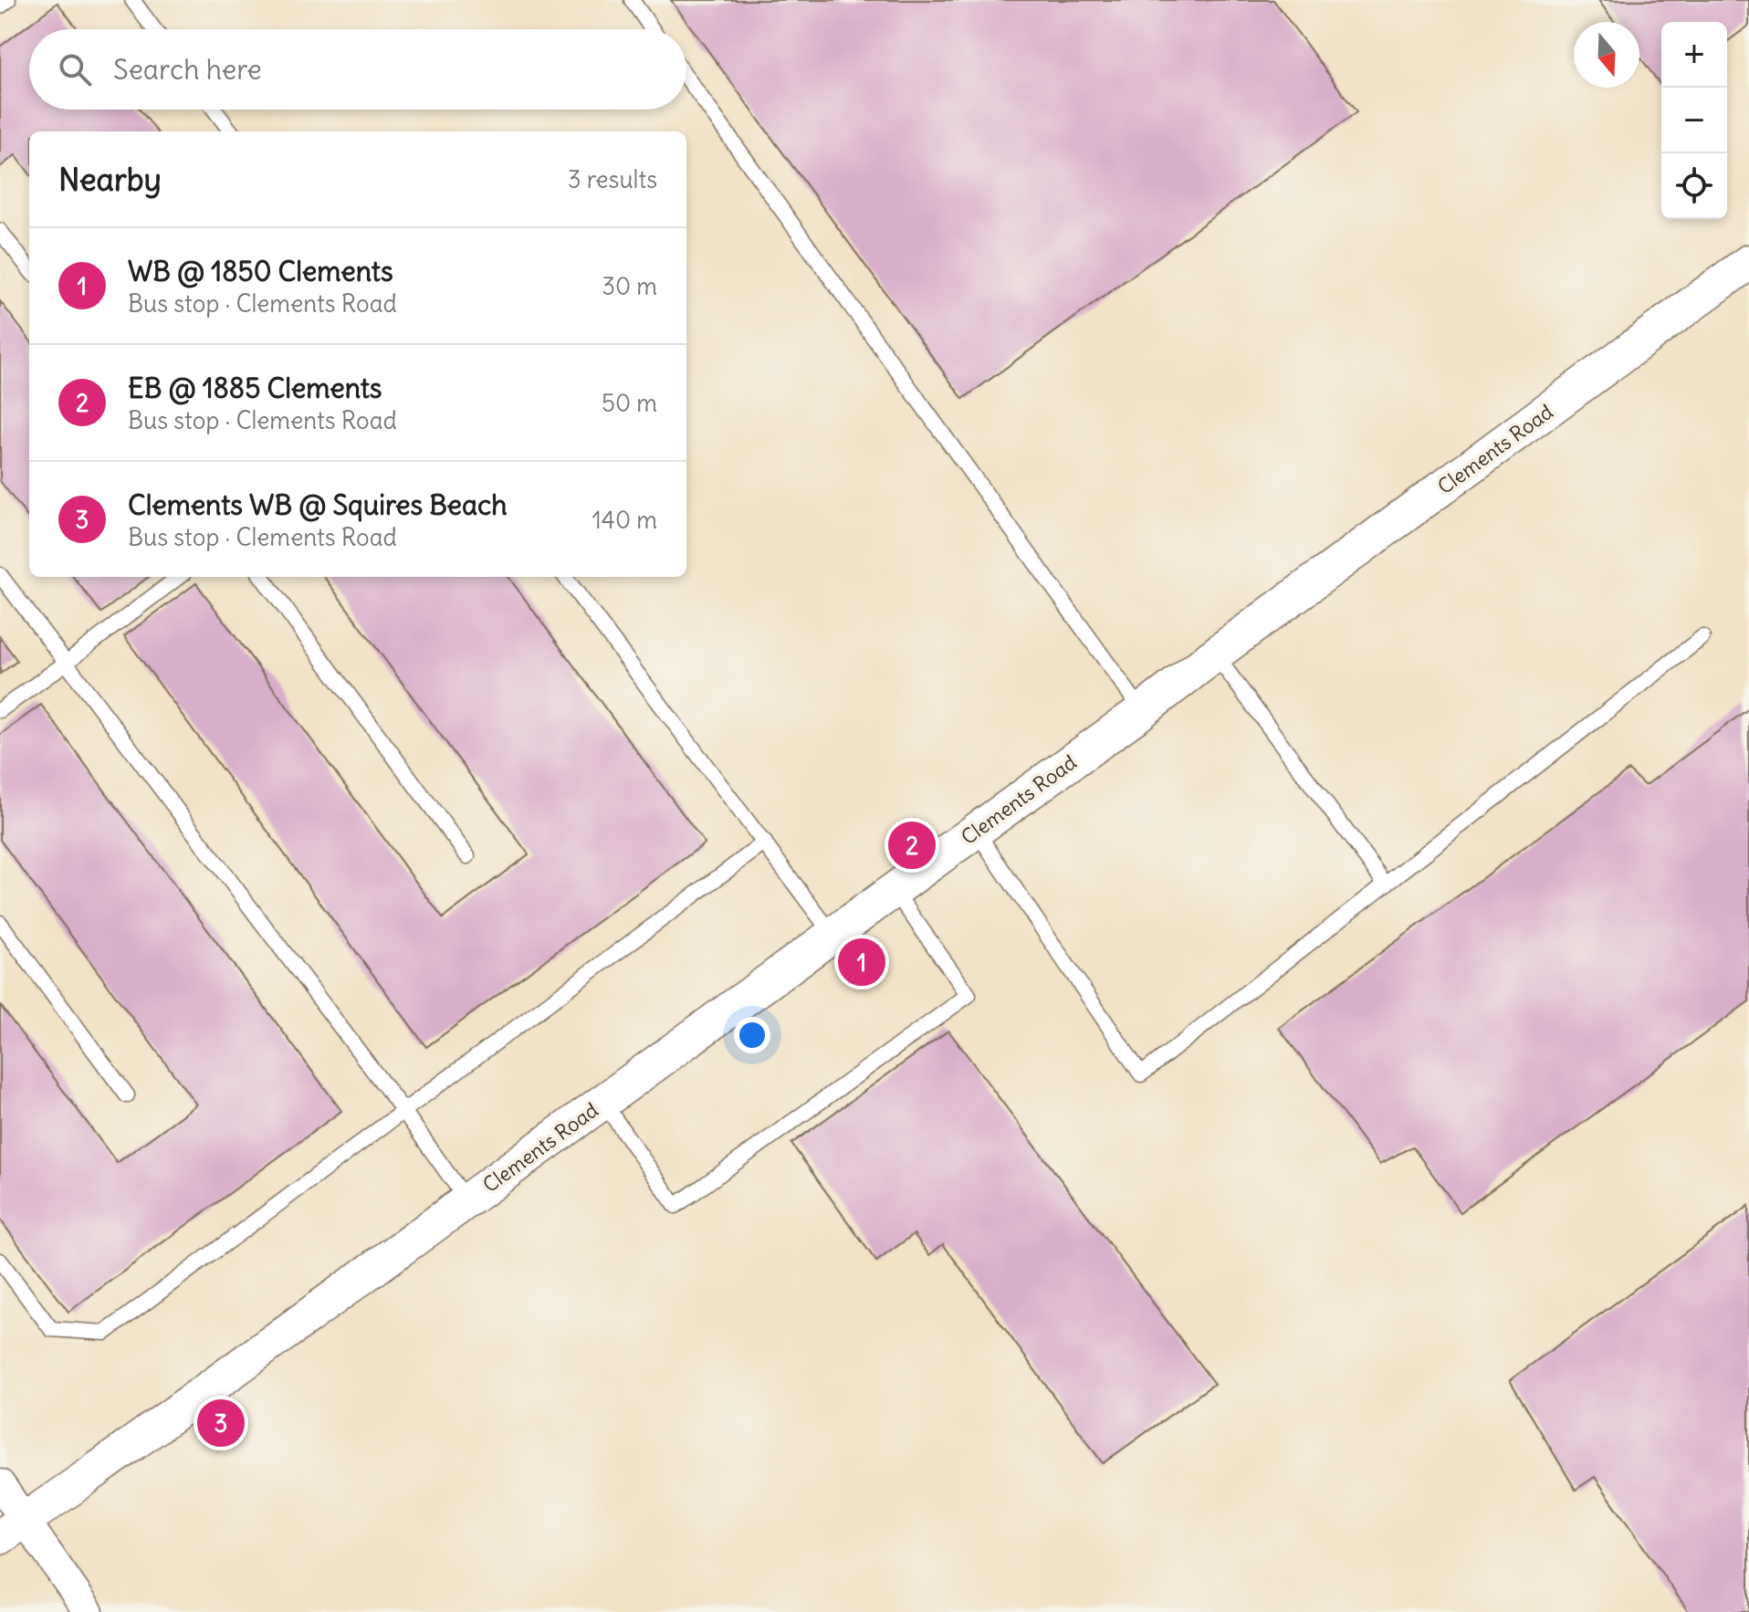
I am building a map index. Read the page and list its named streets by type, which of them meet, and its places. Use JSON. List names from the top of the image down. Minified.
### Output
{"streets":{"street":["Clements Road"]},"north":"bottom","page":{"map_buttons":["+","−"],"search":"Search here","heading":["Nearby","3 results"],"list":[{"mark":"1","name":"WB @ 1850 Clements","note":"Bus stop · Clements Road","value":"30 m"},{"mark":"2","name":"EB @ 1885 Clements","note":"Bus stop · Clements Road","value":"50 m"},{"mark":"3","name":"Clements WB @ Squires Beach","note":"Bus stop · Clements Road","value":"140 m"}],"pins":["2","1","3"]}}
